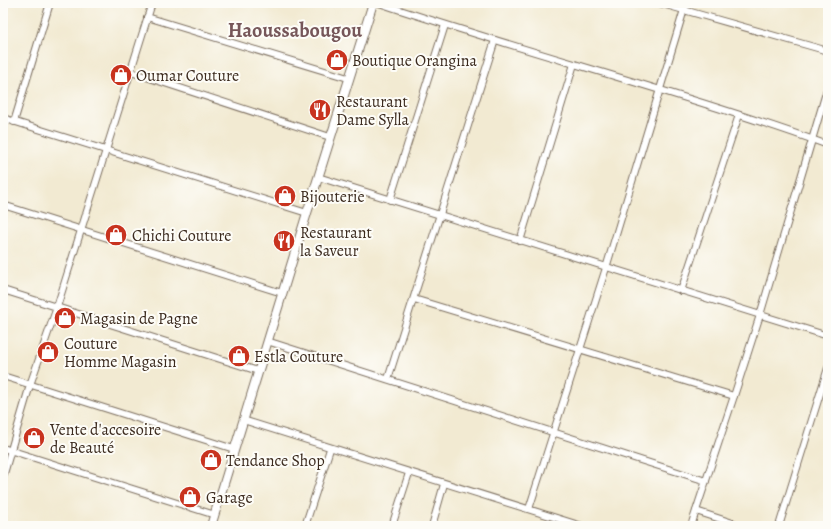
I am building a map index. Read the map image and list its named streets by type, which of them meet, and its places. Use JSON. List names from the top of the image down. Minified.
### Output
{"districts":["Haoussabougou"],"places":{"shop":["Boutique Orangina","Oumar Couture","Bijouterie","Chichi Couture","Magasin de Pagne","Couture Homme Magasin","Estla Couture","Vente d'accesoire de Beauté","Tendance Shop","Garage"],"restaurant":["Restaurant Dame Sylla","Restaurant la Saveur"]}}
